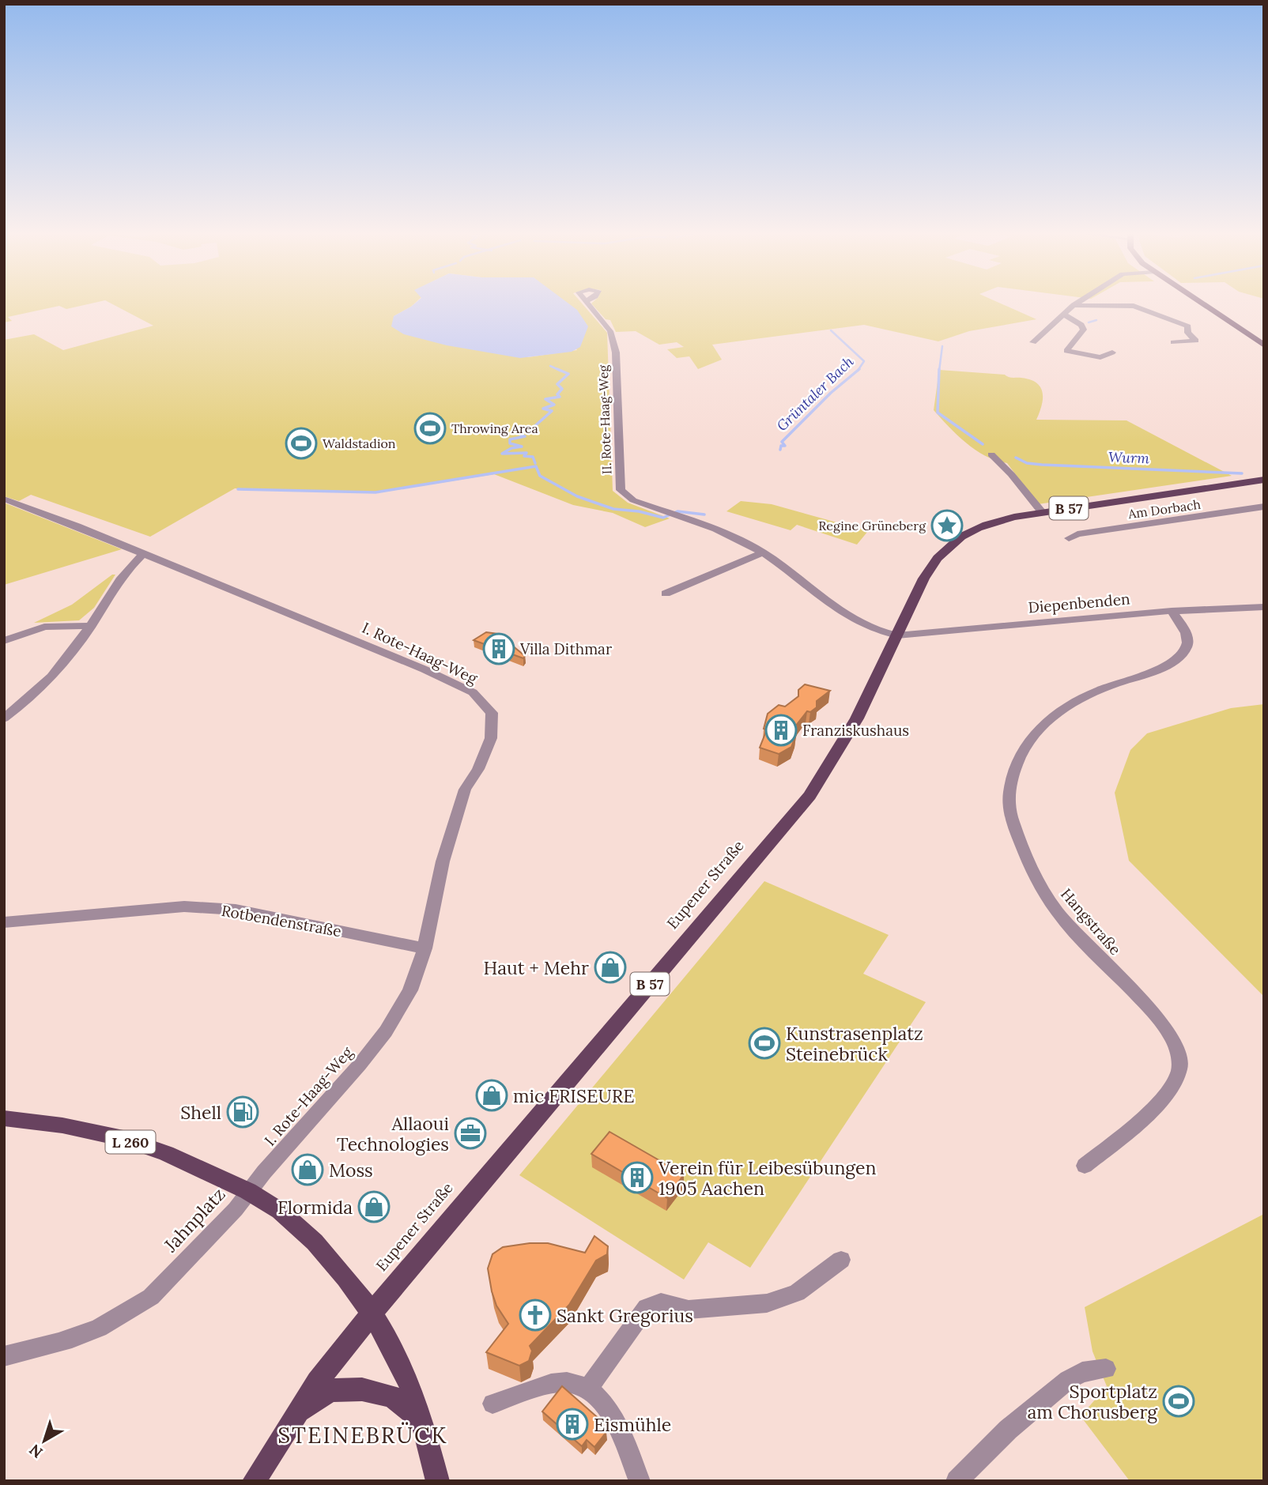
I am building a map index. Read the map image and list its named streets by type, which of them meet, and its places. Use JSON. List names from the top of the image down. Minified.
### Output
{"streets":{"main road":["B 57","Eupener Straße","L 260","Jahnplatz"],"street":["II. Rote-Haag-Weg","Am Dorbach","Diepenbenden","I. Rote-Haag-Weg","Rotbendenstraße","Hangstraße"]},"crossings":[["II. Rote-Haag-Weg","Diepenbenden"],["II. Rote-Haag-Weg","Eupener Straße"],["B 57","Eupener Straße"],["B 57","L 260"],["Diepenbenden","Eupener Straße"],["Diepenbenden","Hangstraße"],["I. Rote-Haag-Weg","Rotbendenstraße"],["I. Rote-Haag-Weg","L 260"],["I. Rote-Haag-Weg","Jahnplatz"],["Eupener Straße","L 260"],["Eupener Straße","Jahnplatz"],["L 260","Jahnplatz"]],"districts":["STEINEBRÜCK"],"water":["Grüntaler Bach","Wurm"],"places":{"sports":["Throwing Area","Waldstadion","Kunstrasenplatz Steinebrück","Sportplatz am Chorusberg"],"place":["Regine Grüneberg"],"building":["Villa Dithmar","Franziskushaus","Verein für Leibesübungen 1905 Aachen","Eismühle"],"shop":["Haut + Mehr","mic FRISEURE","Moss","Flormida"],"fuel station":["Shell"],"office":["Allaoui Technologies"],"church":["Sankt Gregorius"]},"north":"bottom left"}
